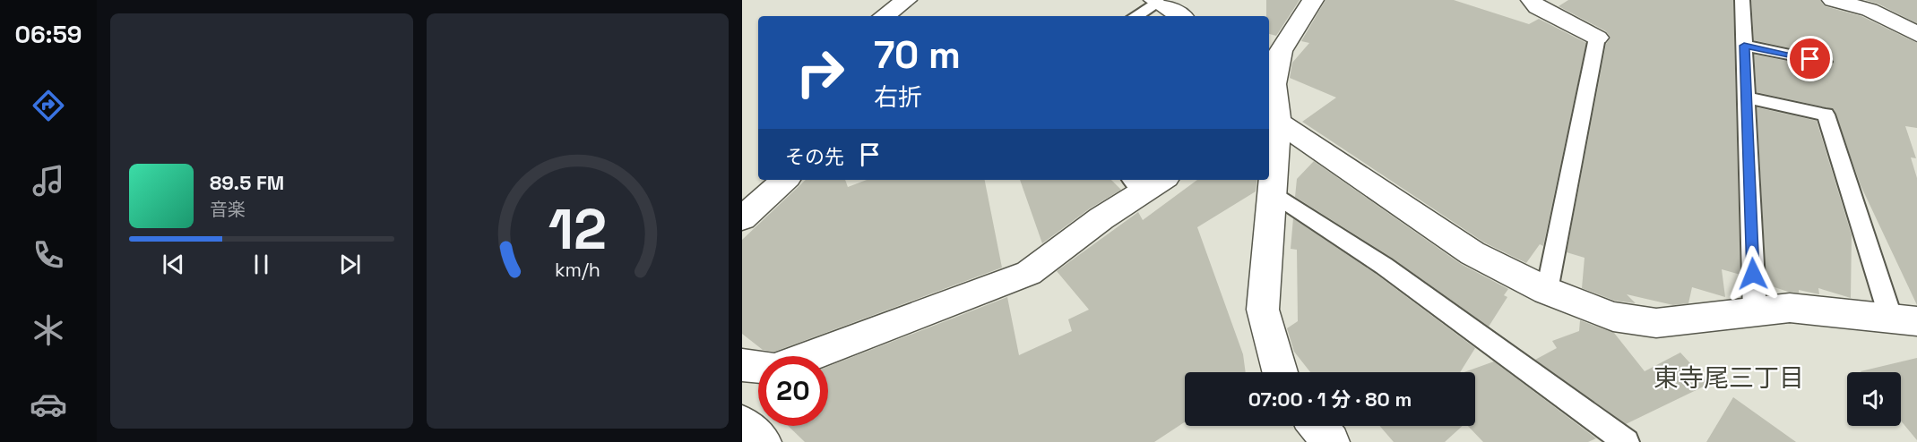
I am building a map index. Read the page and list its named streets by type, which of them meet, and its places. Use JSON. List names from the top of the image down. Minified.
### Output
{"districts":["東寺尾三丁目"],"page":{"tabs":"06:59","turn":["70 m","右折"],"then":"その先","song":["89.5 FM","音楽"],"limit":"20","trip":"07:00 · 1 分 · 80 m","gauge":["12","km/h"]}}
